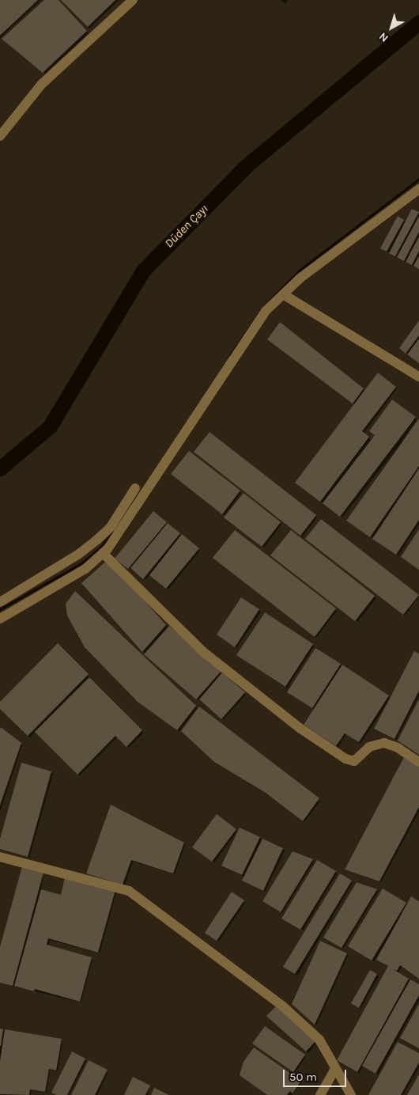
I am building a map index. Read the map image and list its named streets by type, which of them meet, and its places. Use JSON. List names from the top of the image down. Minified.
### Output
{"water":["Düden Çayı"],"scale_bar":"50 m","north":"bottom left"}
